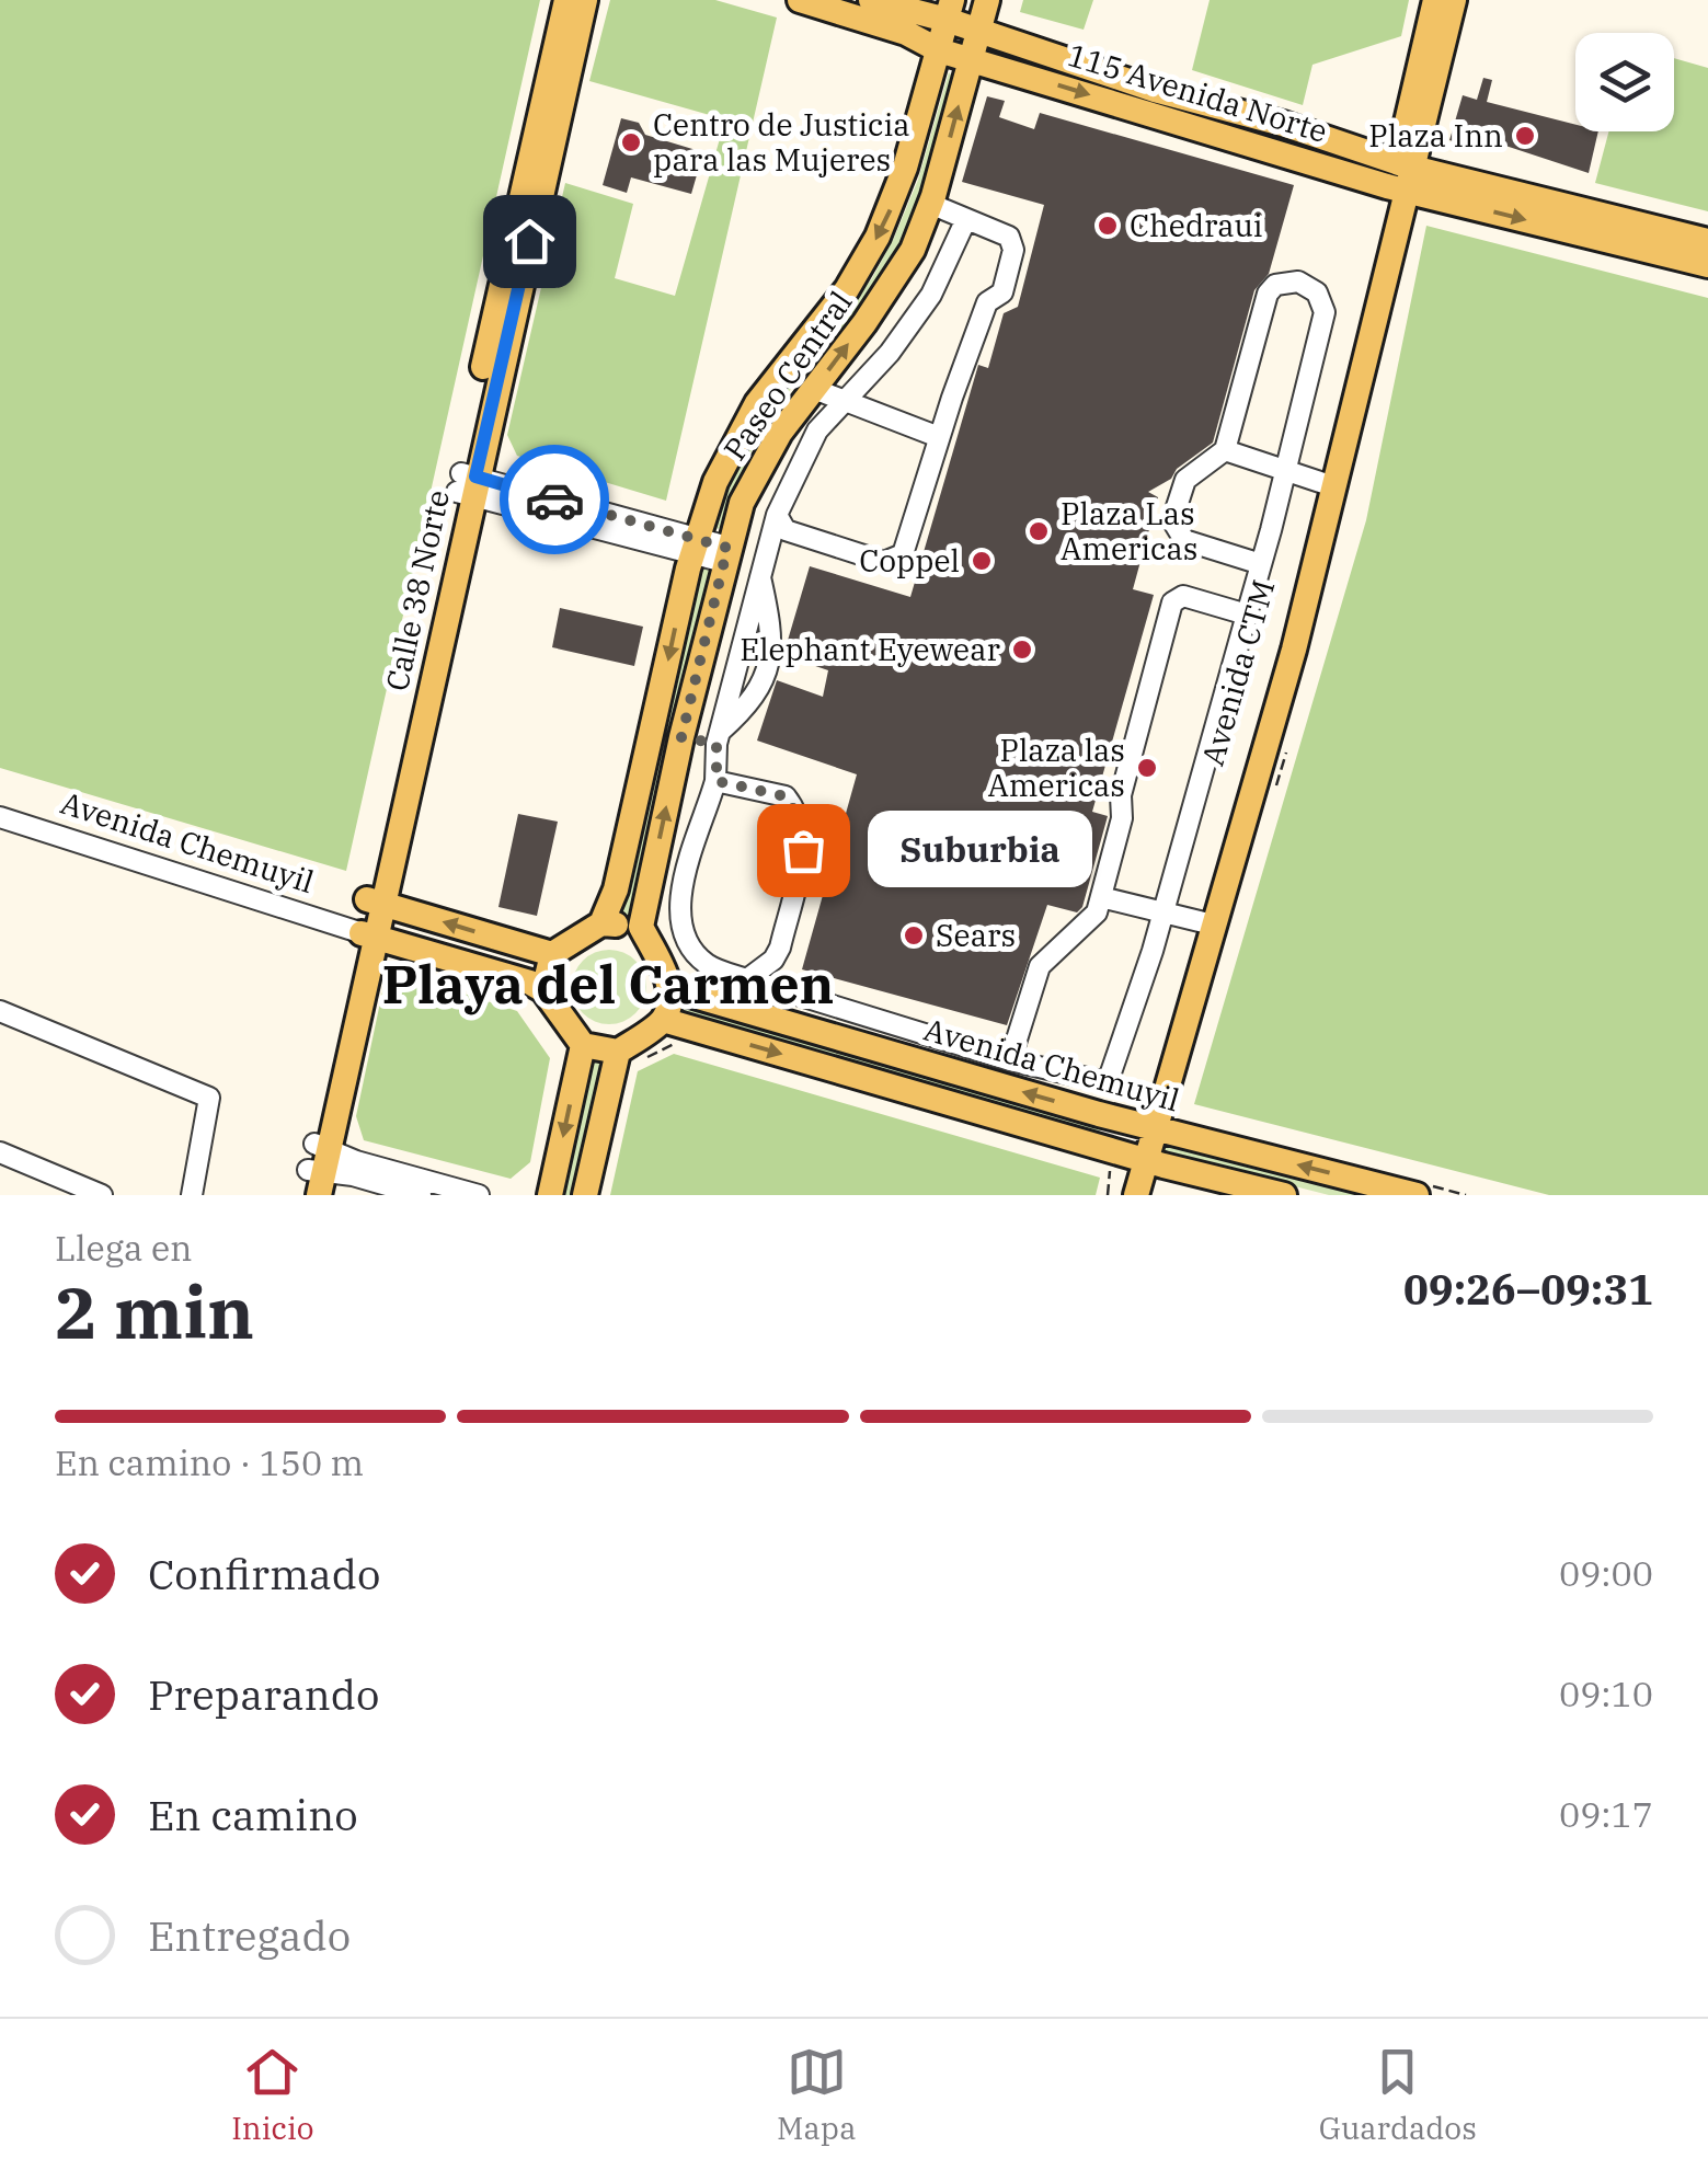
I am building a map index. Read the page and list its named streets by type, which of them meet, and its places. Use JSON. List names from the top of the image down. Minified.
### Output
{"streets":{"main road":["115 Avenida Norte","Paseo Central","Calle 38 Norte","Avenida CTM","Avenida Chemuyil"]},"crossings":[["115 Avenida Norte","Paseo Central"],["115 Avenida Norte","Avenida CTM"],["Paseo Central","Avenida Chemuyil"],["Calle 38 Norte","Avenida Chemuyil"],["Avenida CTM","Avenida Chemuyil"]],"districts":["Playa del Carmen"],"places":["Plaza Inn","Centro de Justicia para las Mujeres","Chedraui","Plaza Las Americas","Coppel","Elephant Eyewear","Plaza las Americas","Suburbia","Sears"],"page":{"bubble":"Suburbia","heading":["2 min","Llega en","09:26–09:31"],"bar":"En camino · 150 m","list":[["Confirmado","09:00"],["Preparando","09:10"],["En camino","09:17"],"Entregado"],"tabs":["Inicio","Mapa","Guardados"]}}
